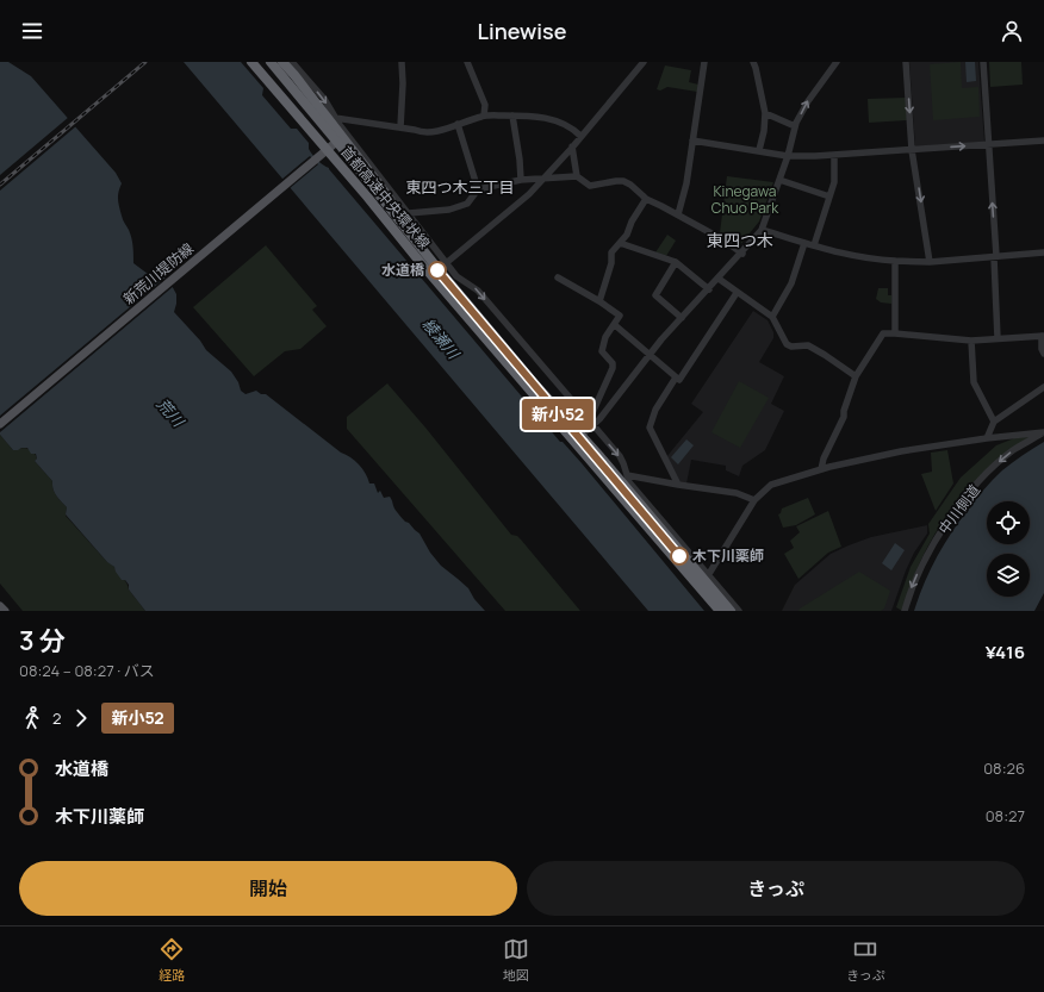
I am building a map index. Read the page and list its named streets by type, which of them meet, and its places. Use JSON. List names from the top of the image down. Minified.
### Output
{"streets":{"highway":["首都高速中央環状線"],"main road":["新荒川堤防線"],"street":["中川側道"]},"one_way":["中川側道"],"districts":["東四つ木三丁目","東四つ木"],"water":["綾瀬川","荒川"],"parks":["Kinegawa Chuo Park"],"places":["水道橋","木下川薬師"],"lines":["bus line 新小52"],"page":{"header":"Linewise","on_map":"新小52","heading":["3 分","08:24 – 08:27 · バス","¥416"],"legs":["2","新小52"],"list":[{"name":"水道橋","value":"08:26"},{"name":"木下川薬師","value":"08:27"}],"buttons":["開始","きっぷ"],"tabs":["経路","地図","きっぷ"]}}
